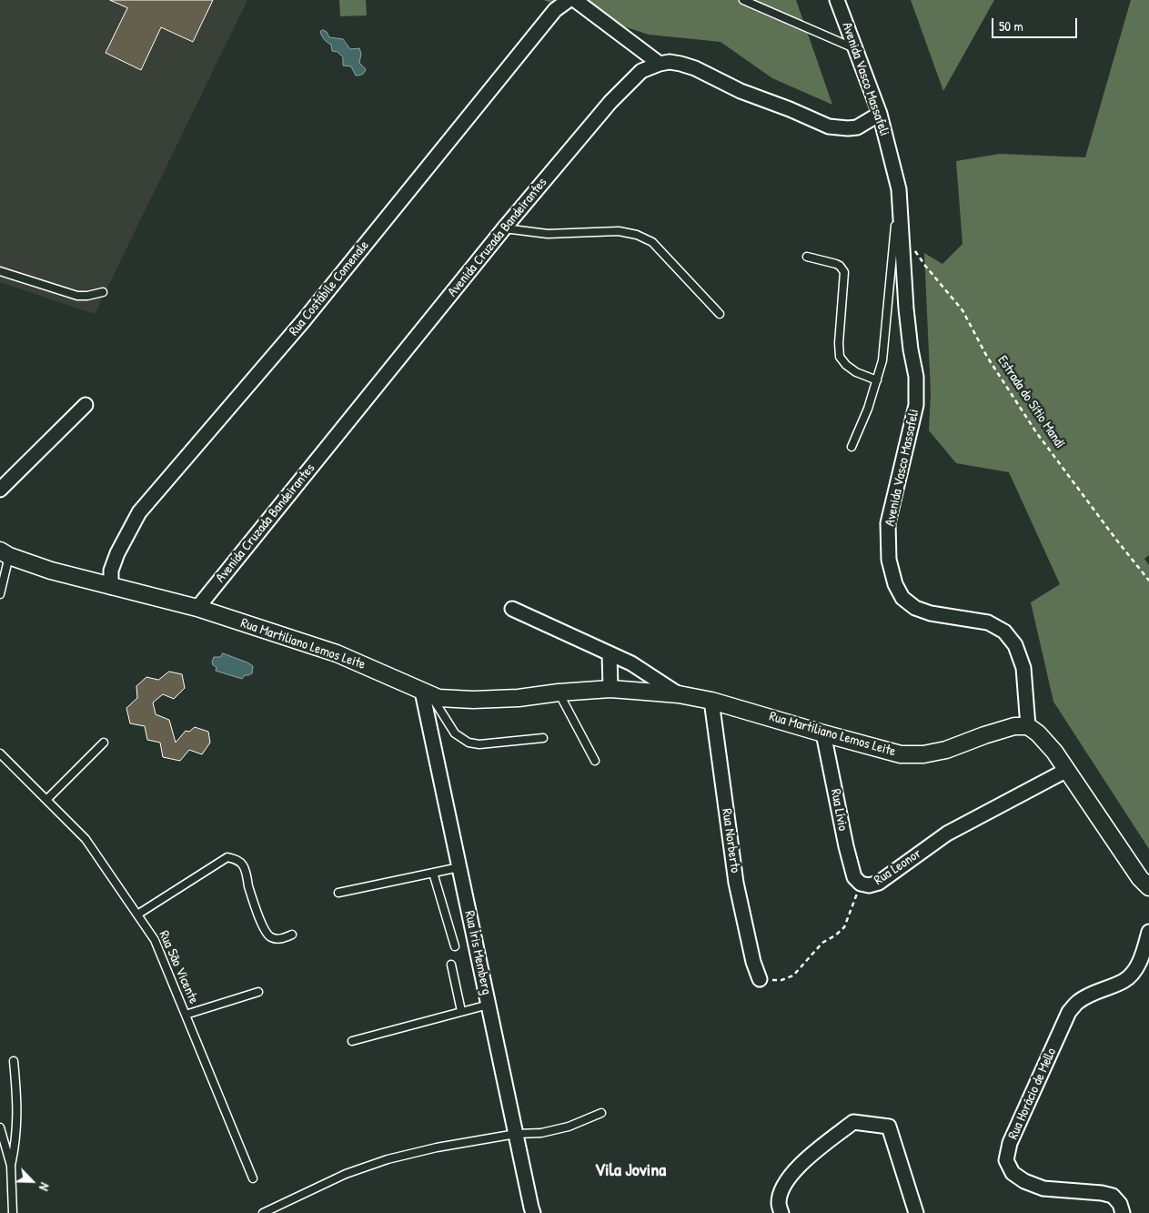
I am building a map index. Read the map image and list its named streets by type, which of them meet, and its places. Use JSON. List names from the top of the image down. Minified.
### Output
{"streets":{"street":["Avenida Vasco Massafeli","Avenida Cruzada Bandeirantes","Rua Costábile Comenale","Rua Martiliano Lemos Leite","Rua Lívio","Rua Norberto","Rua Leonor","Rua Íris Memberg","Rua Horácio de Mello"],"lane":["Rua São Vicente"],"path":["Estrada do Sítio Mandí"]},"crossings":[["Avenida Vasco Massafeli","Avenida Cruzada Bandeirantes"],["Avenida Vasco Massafeli","Estrada do Sítio Mandí"],["Avenida Vasco Massafeli","Rua Martiliano Lemos Leite"],["Avenida Cruzada Bandeirantes","Rua Martiliano Lemos Leite"],["Rua Costábile Comenale","Rua Martiliano Lemos Leite"],["Rua Martiliano Lemos Leite","Rua Lívio"],["Rua Martiliano Lemos Leite","Rua Norberto"],["Rua Martiliano Lemos Leite","Rua Íris Memberg"],["Rua Lívio","Rua Leonor"],["Rua Norberto","Rua Leonor"]],"districts":["Vila Jovina"],"scale_bar":"50 m","north":"bottom right"}
